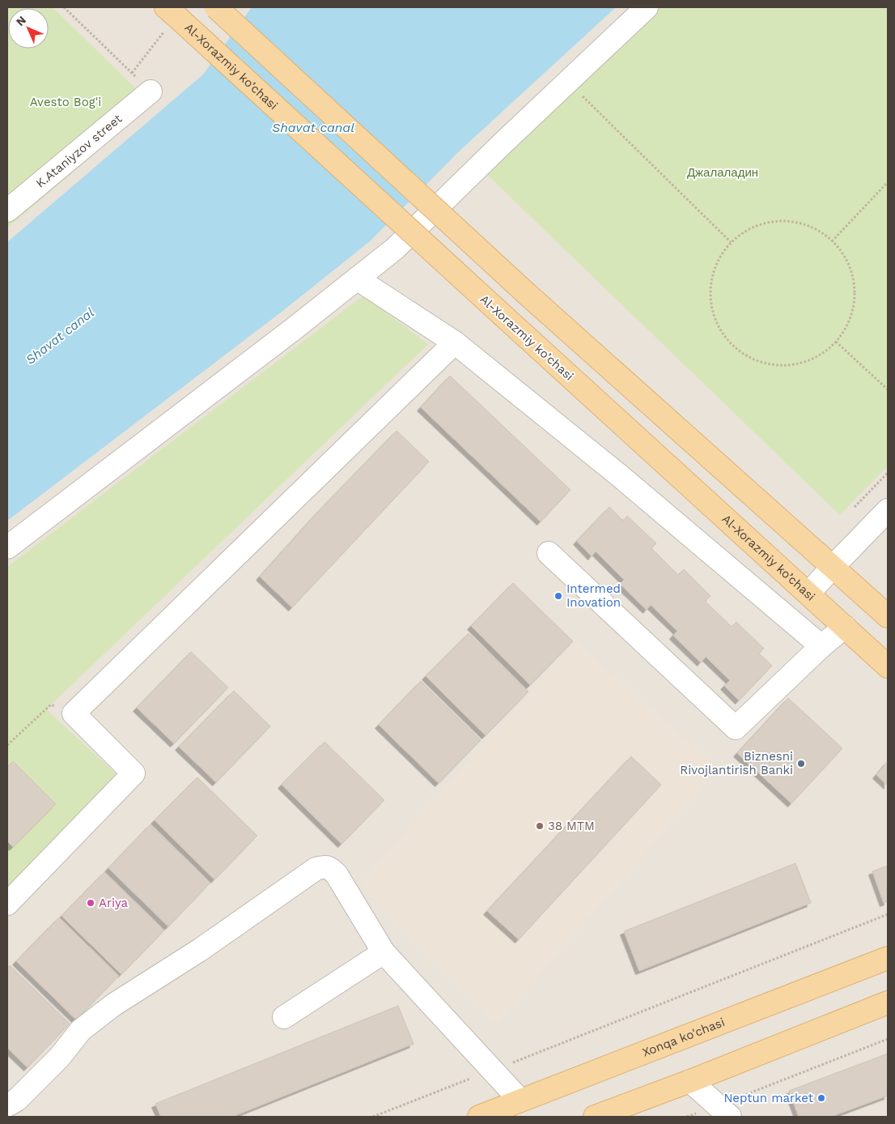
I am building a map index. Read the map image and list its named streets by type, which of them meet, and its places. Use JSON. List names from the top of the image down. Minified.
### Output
{"streets":{"main road":["Al-Xorazmiy ko’chasi","Xonqa ko'chasi"],"street":["K.Ataniyzov street"]},"water":["Shavat canal"],"parks":["Avesto Bog'i","Джалаладин"],"places":["Intermed Inovation","Biznesni Rivojlantirish Banki","38 MTM","Ariya","Neptun market"],"north":"top left"}
